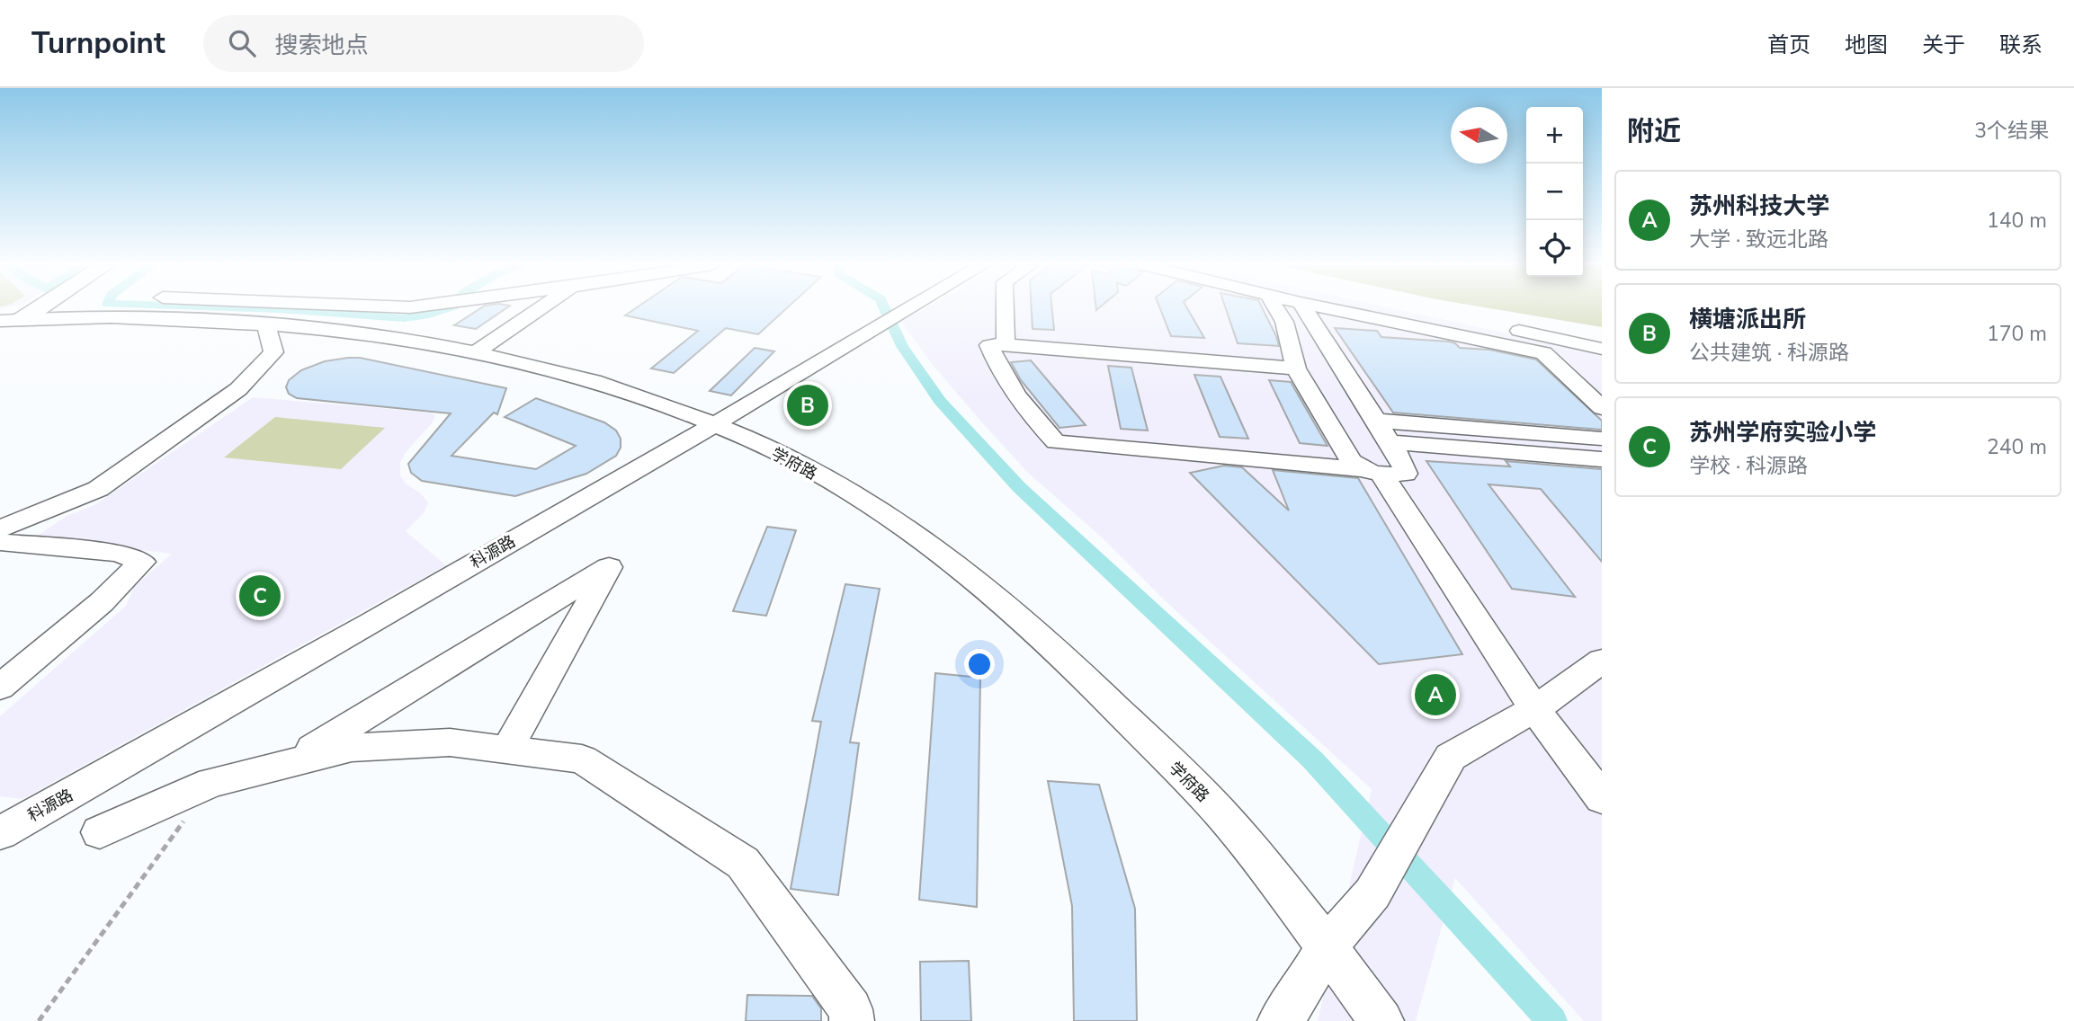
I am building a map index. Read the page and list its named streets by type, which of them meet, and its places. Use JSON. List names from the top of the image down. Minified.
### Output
{"streets":{"street":["学府路","科源路"]},"crossings":[["学府路","科源路"]],"north":"left","page":{"header":"Turnpoint","search":"搜索地点","nav":["首页","地图","关于","联系"],"heading":["附近","3个结果"],"map_buttons":["+","−"],"list":[{"mark":"A","name":"苏州科技大学","note":"大学 · 致远北路","value":"140 m"},{"mark":"B","name":"横塘派出所","note":"公共建筑 · 科源路","value":"170 m"},{"mark":"C","name":"苏州学府实验小学","note":"学校 · 科源路","value":"240 m"}],"pins":["B","C","A"]}}
